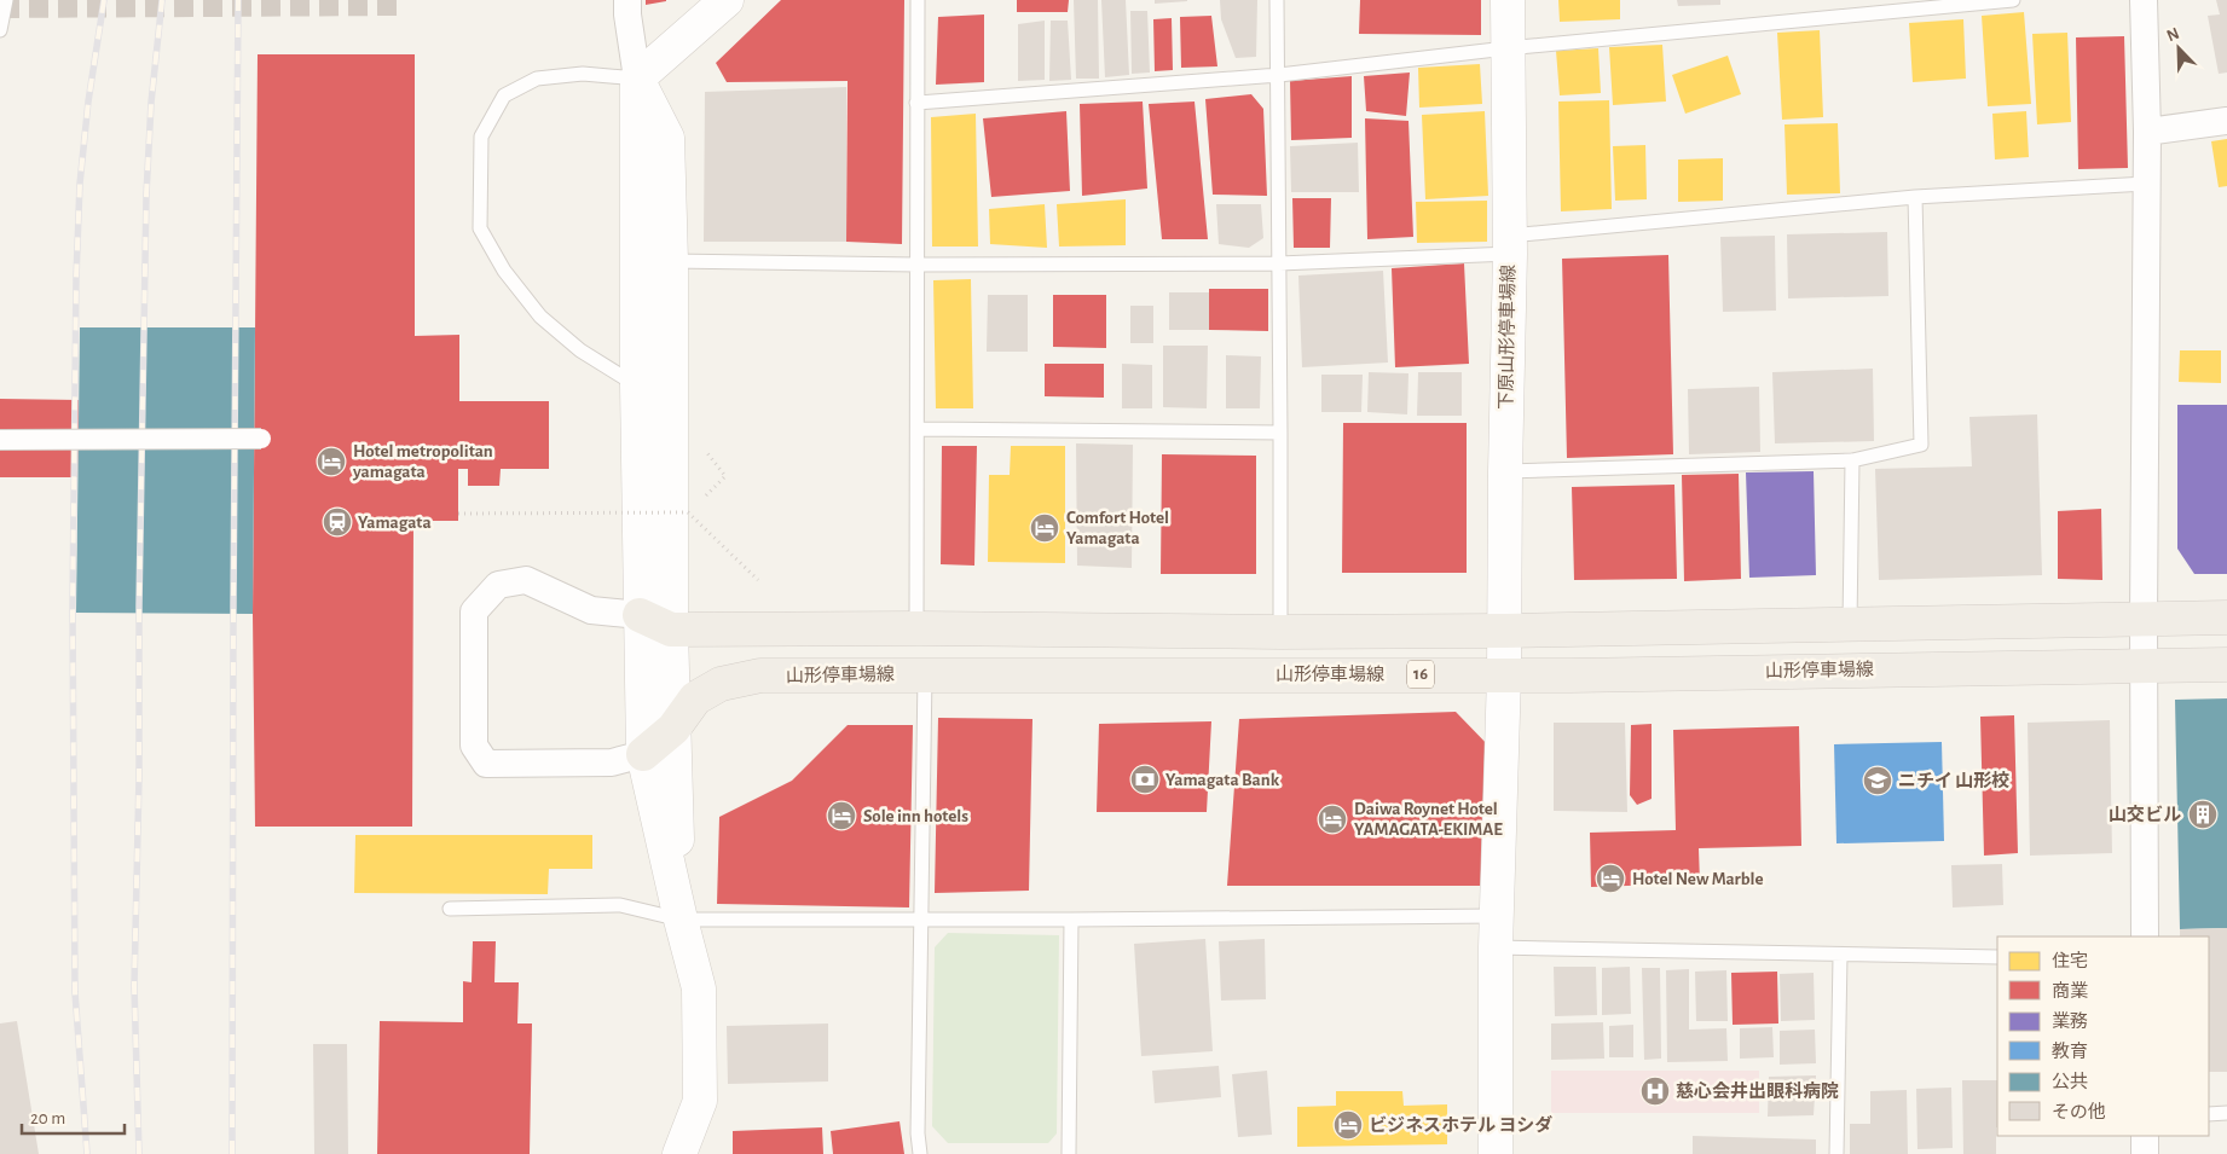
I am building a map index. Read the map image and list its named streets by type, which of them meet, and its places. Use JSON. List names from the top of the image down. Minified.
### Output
{"streets":{"main road":["山形停車場線","16"],"street":["下原山形停車場線"]},"crossings":[["下原山形停車場線","山形停車場線"]],"places":{"hotel":["Hotel metropolitan yamagata","Comfort Hotel Yamagata","Sole inn hotels","Daiwa Roynet Hotel YAMAGATA-EKIMAE","Hotel New Marble","ビジネスホテル ヨシダ"],"station":["Yamagata"],"bank":["Yamagata Bank"],"school or university":["ニチイ 山形校"],"building":["山交ビル"],"hospital":["慈心会井出眼科病院"]},"legend":["住宅","商業","業務","教育","公共","その他"],"scale_bar":"20 m","north":"top left"}
